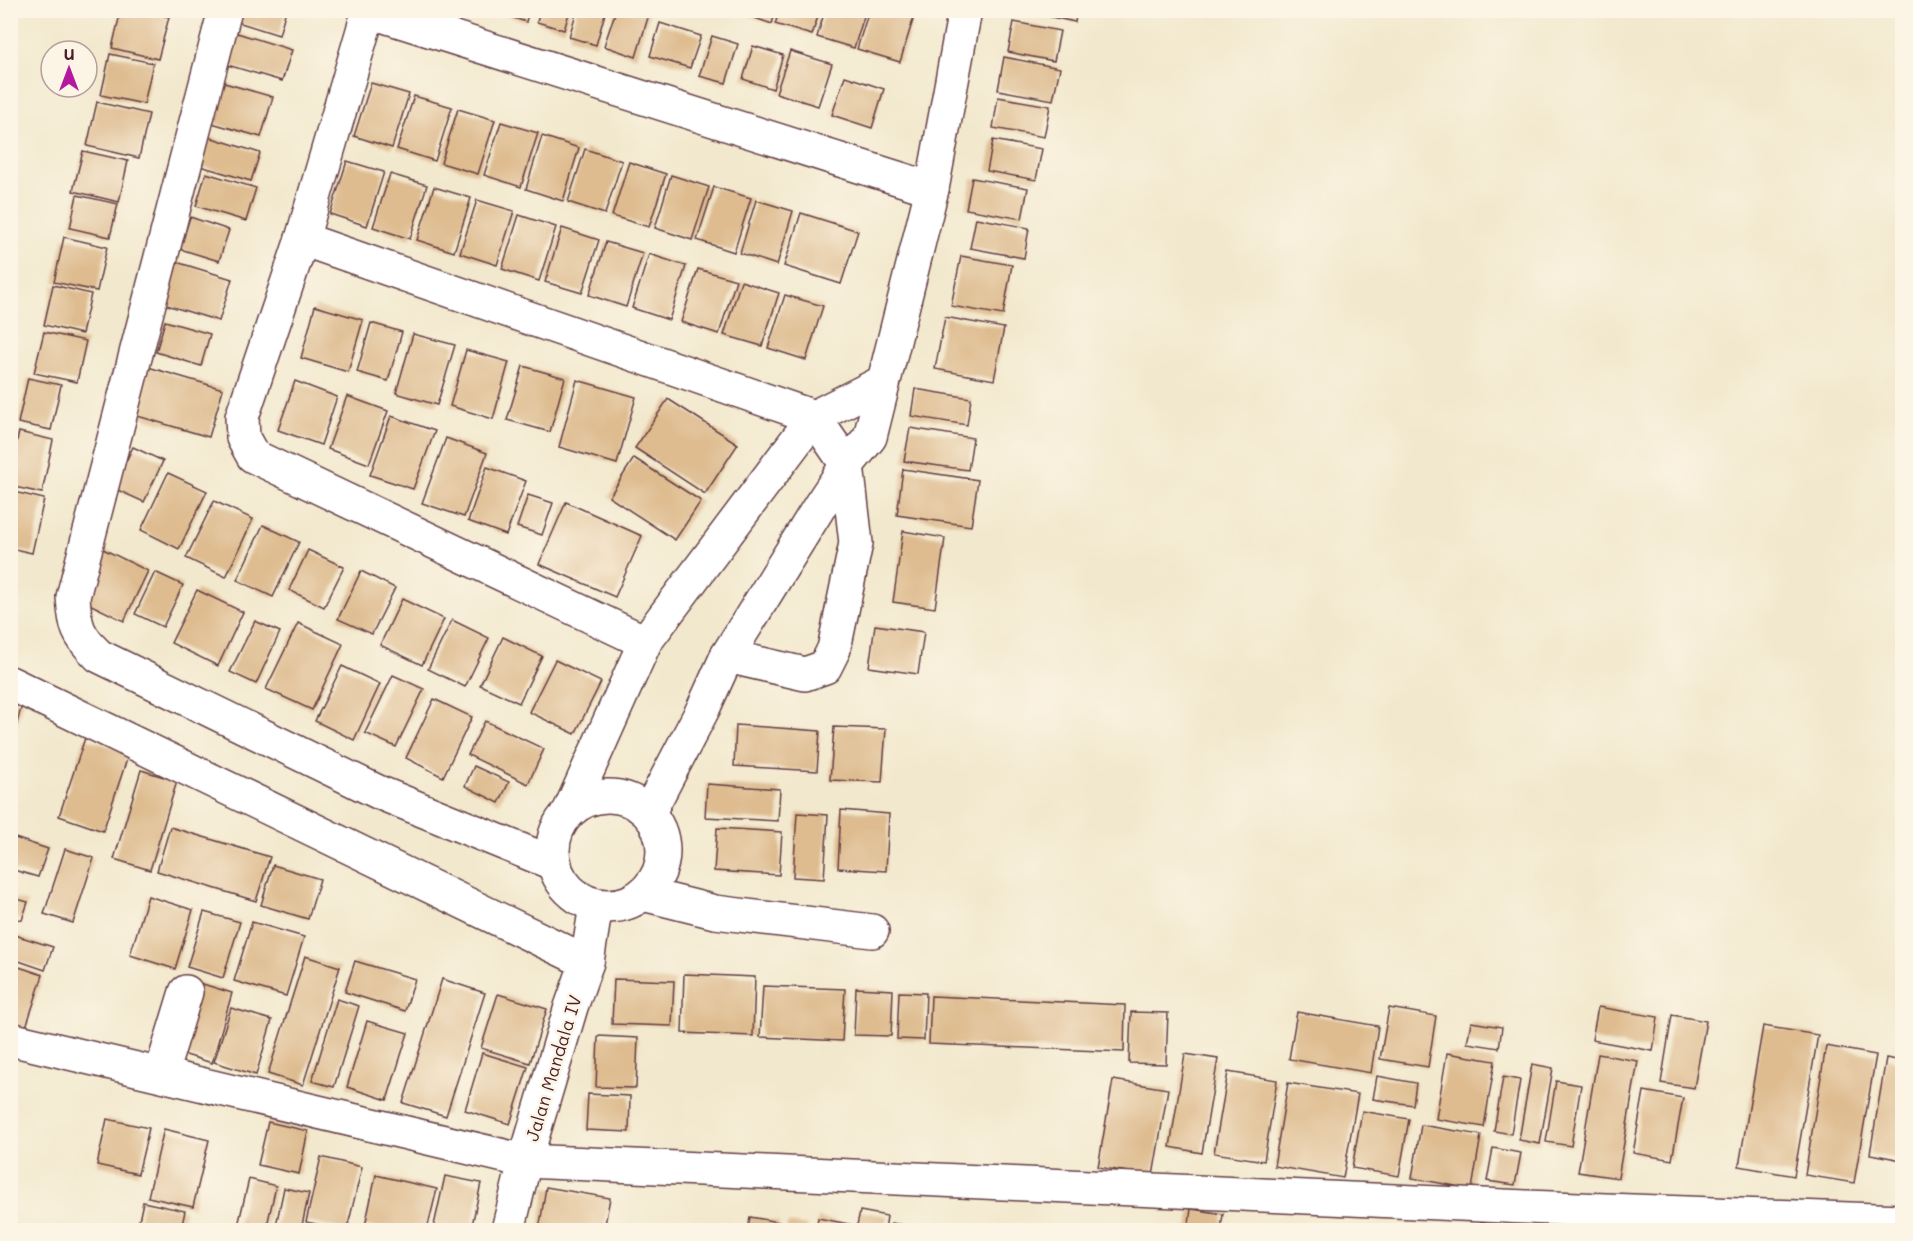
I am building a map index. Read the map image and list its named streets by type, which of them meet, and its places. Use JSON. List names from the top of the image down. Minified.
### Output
{"streets":{"street":["Jalan Mandala IV"]},"north":"top"}
